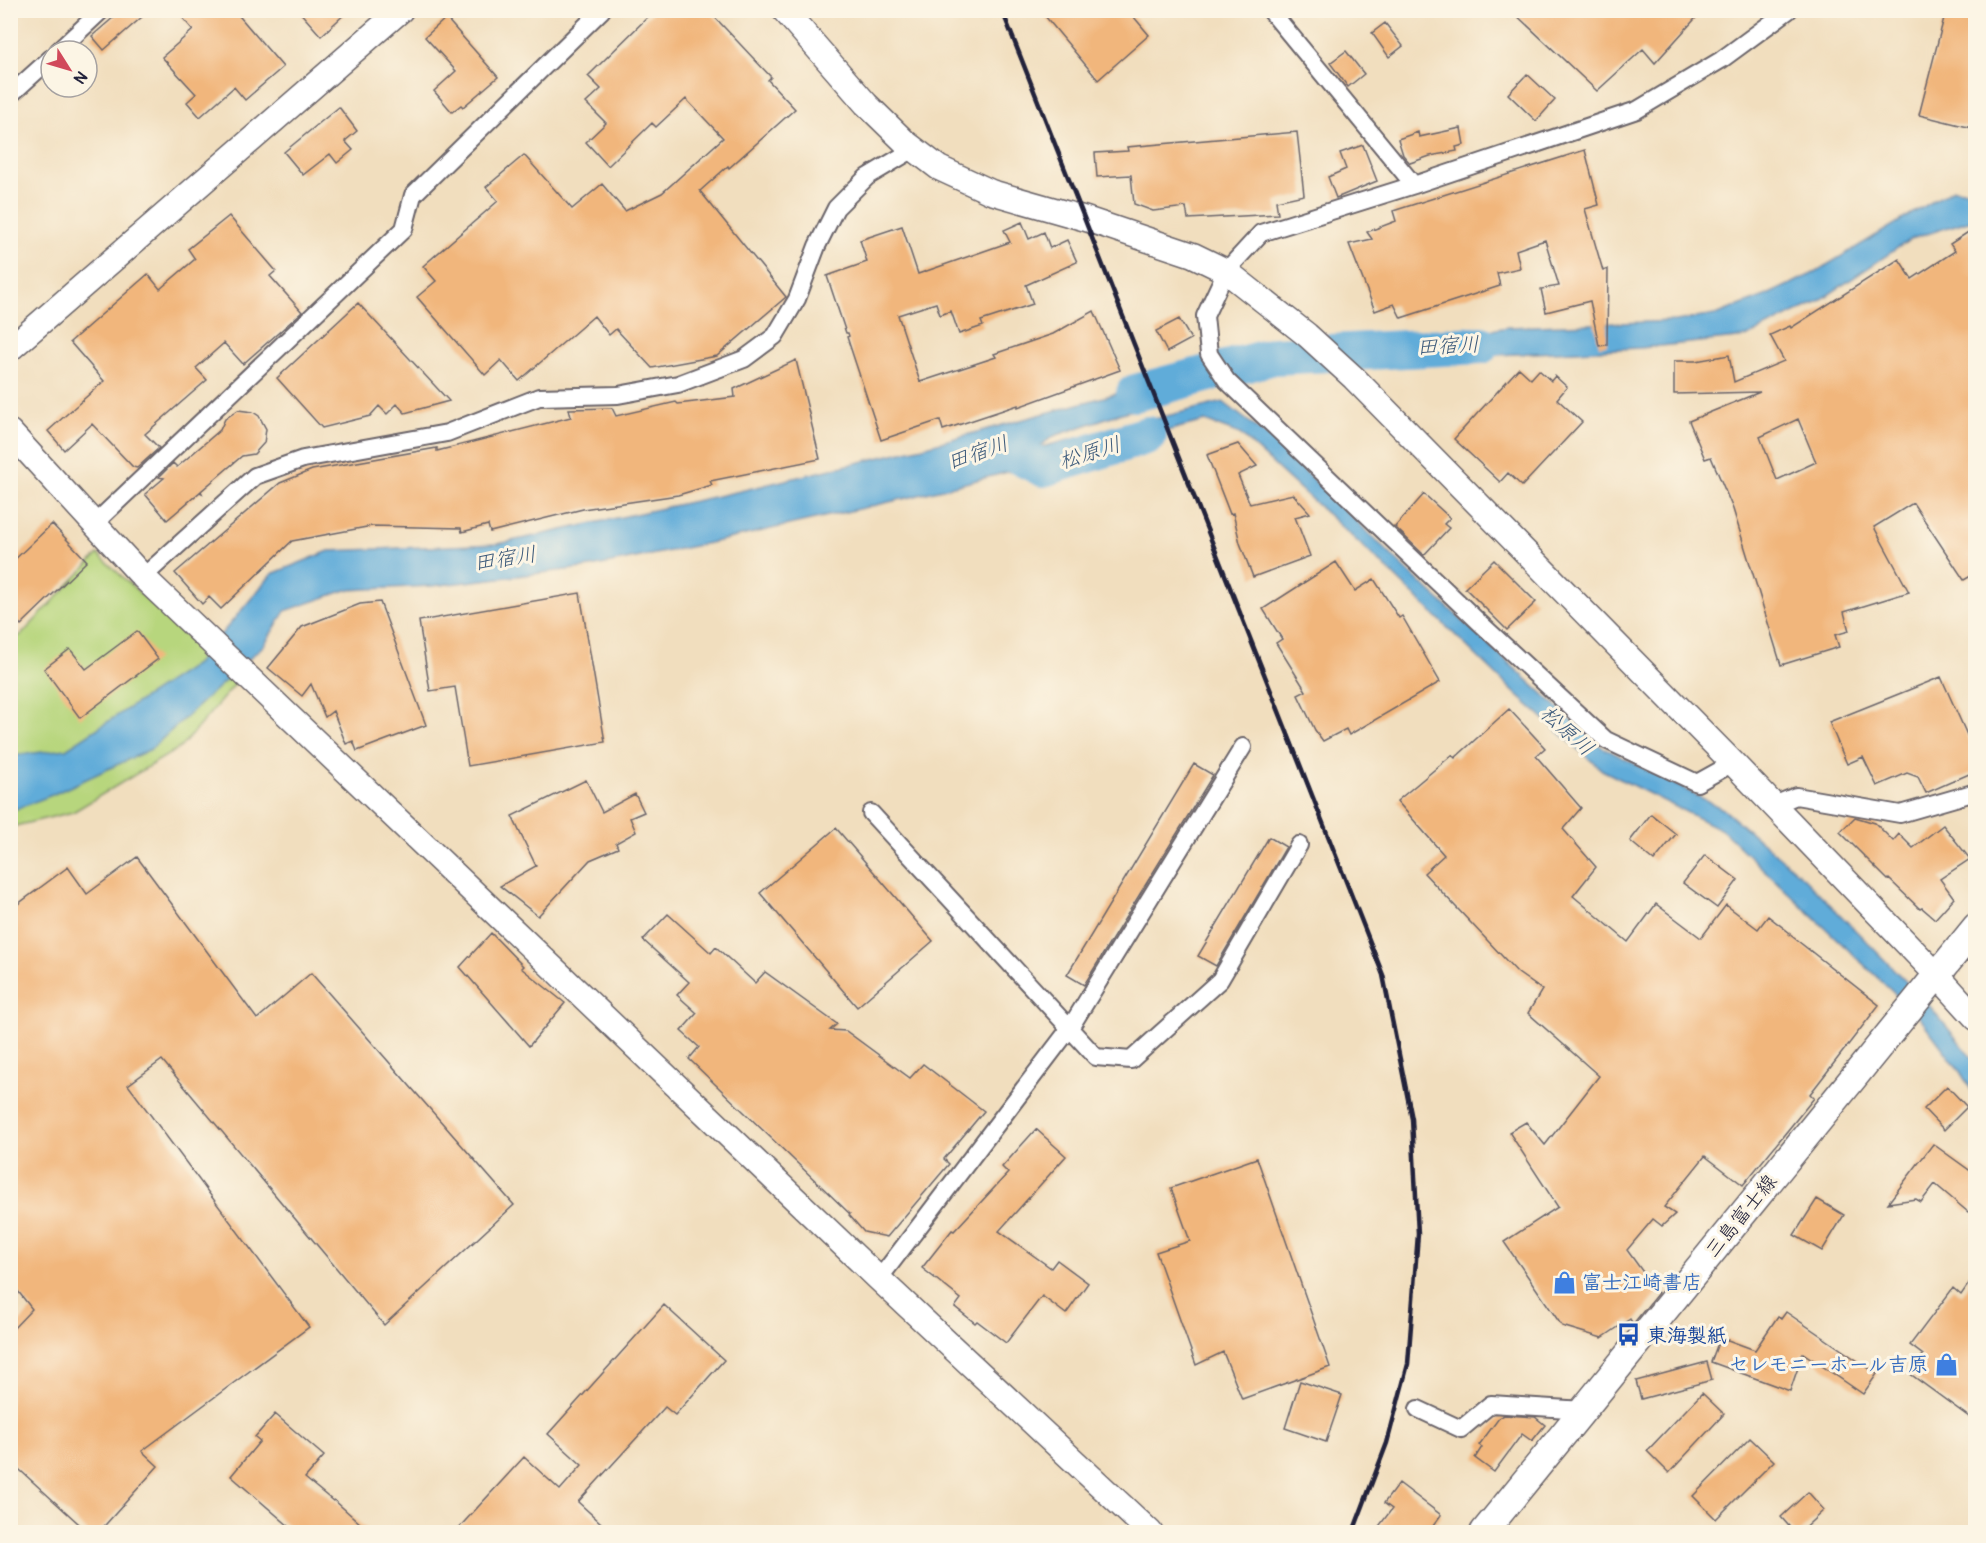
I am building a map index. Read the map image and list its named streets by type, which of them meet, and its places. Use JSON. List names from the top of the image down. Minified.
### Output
{"streets":{"main road":["三島富士線"]},"water":["田宿川","松原川"],"places":{"shop":["富士江崎書店","セレモニーホール吉原"],"bus stop":["東海製紙"]},"north":"bottom right"}
